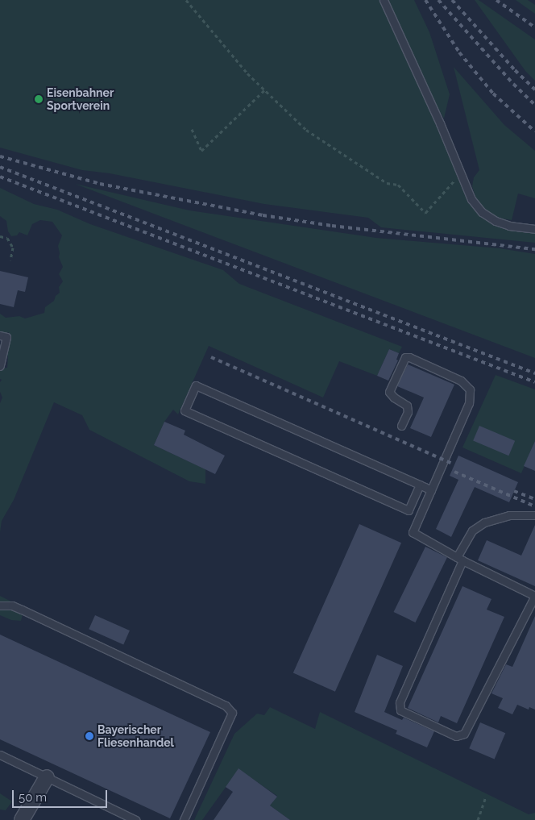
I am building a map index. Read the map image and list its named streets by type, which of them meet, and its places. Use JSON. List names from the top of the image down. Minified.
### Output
{"places":["Eisenbahner Sportverein","Bayerischer Fliesenhandel"],"scale_bar":"50 m"}
